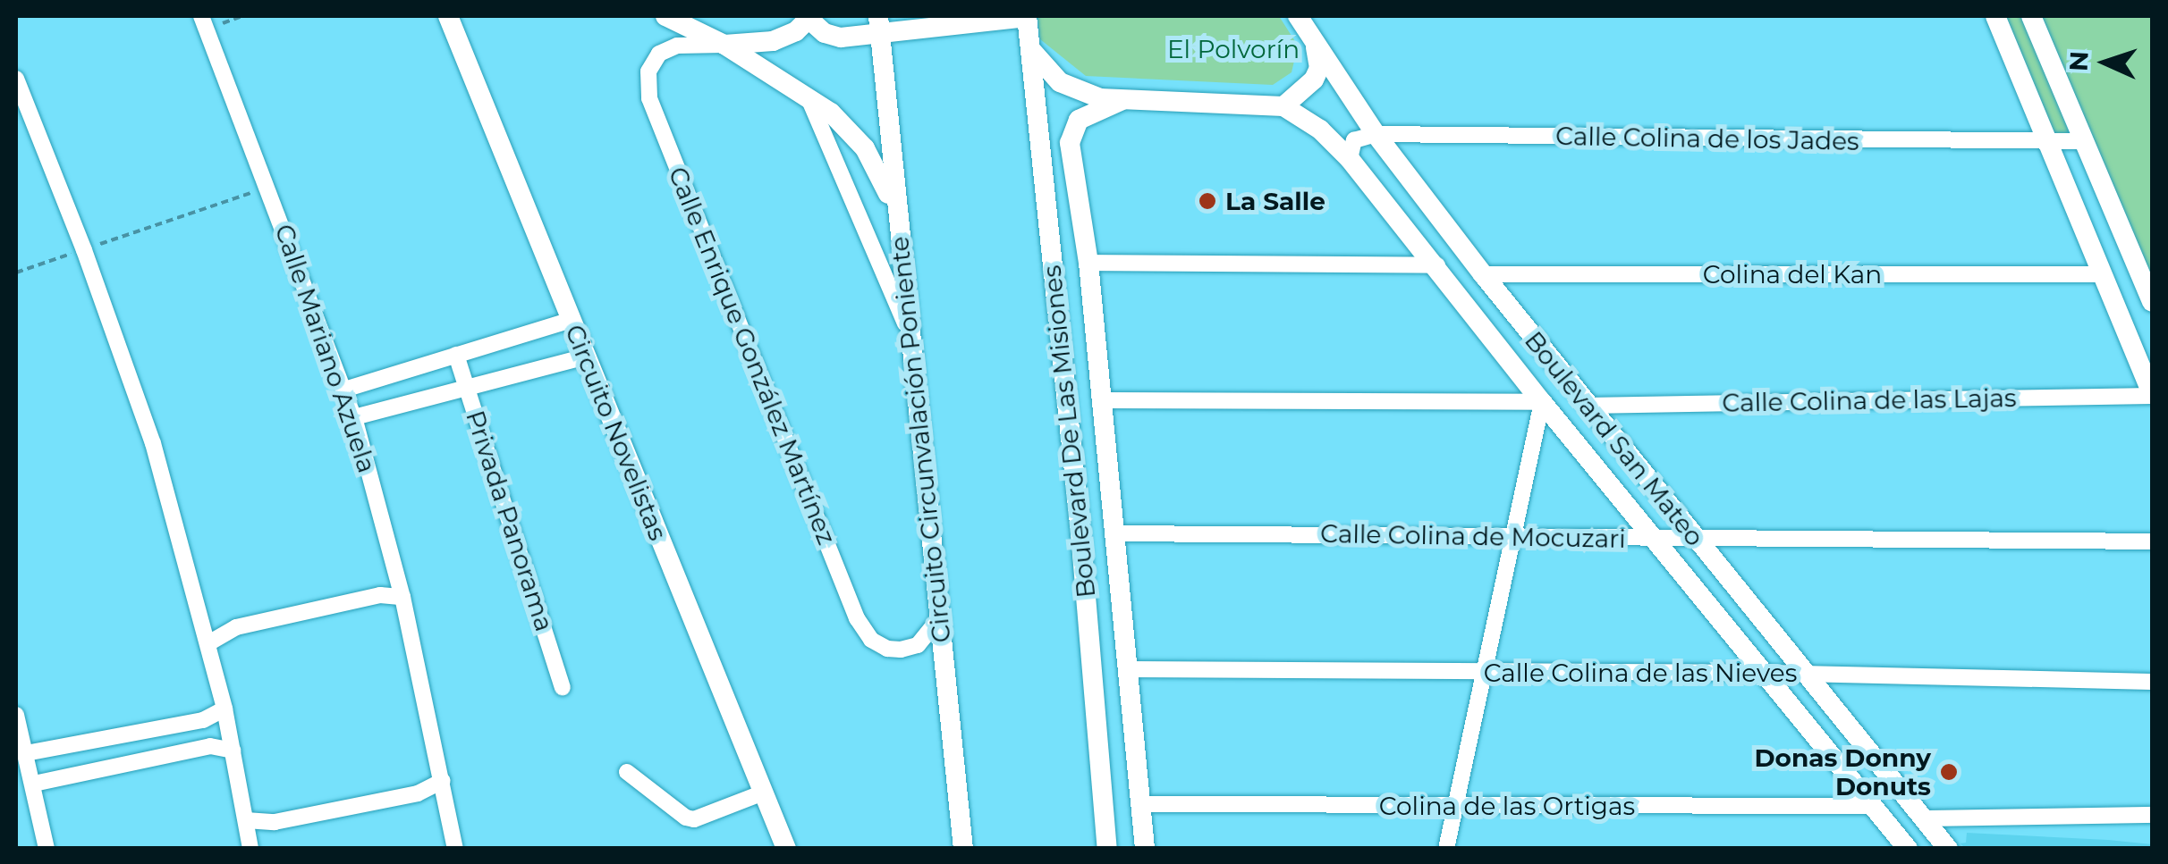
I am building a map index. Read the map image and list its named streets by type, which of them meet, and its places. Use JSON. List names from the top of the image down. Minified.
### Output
{"streets":{"main road":["Boulevard De Las Misiones","Circuito Novelistas","Boulevard San Mateo","Circuito Circunvalación Poniente"],"street":["Calle Colina de los Jades","Colina del Kan","Calle Mariano Azuela","Calle Enrique González Martínez","Calle Colina de las Lajas","Privada Panorama","Calle Colina de Mocuzari","Calle Colina de las Nieves","Colina de las Ortigas"]},"crossings":[["Calle Colina de los Jades","Boulevard San Mateo"],["Colina del Kan","Boulevard San Mateo"],["Calle Enrique González Martínez","Circuito Circunvalación Poniente"],["Calle Colina de las Lajas","Boulevard San Mateo"],["Boulevard De Las Misiones","Calle Colina de Mocuzari"],["Boulevard De Las Misiones","Calle Colina de las Nieves"],["Boulevard De Las Misiones","Colina de las Ortigas"],["Boulevard San Mateo","Calle Colina de Mocuzari"],["Boulevard San Mateo","Calle Colina de las Nieves"],["Boulevard San Mateo","Colina de las Ortigas"]],"parks":["El Polvorín"],"places":["La Salle","Donas Donny Donuts"],"north":"left"}
